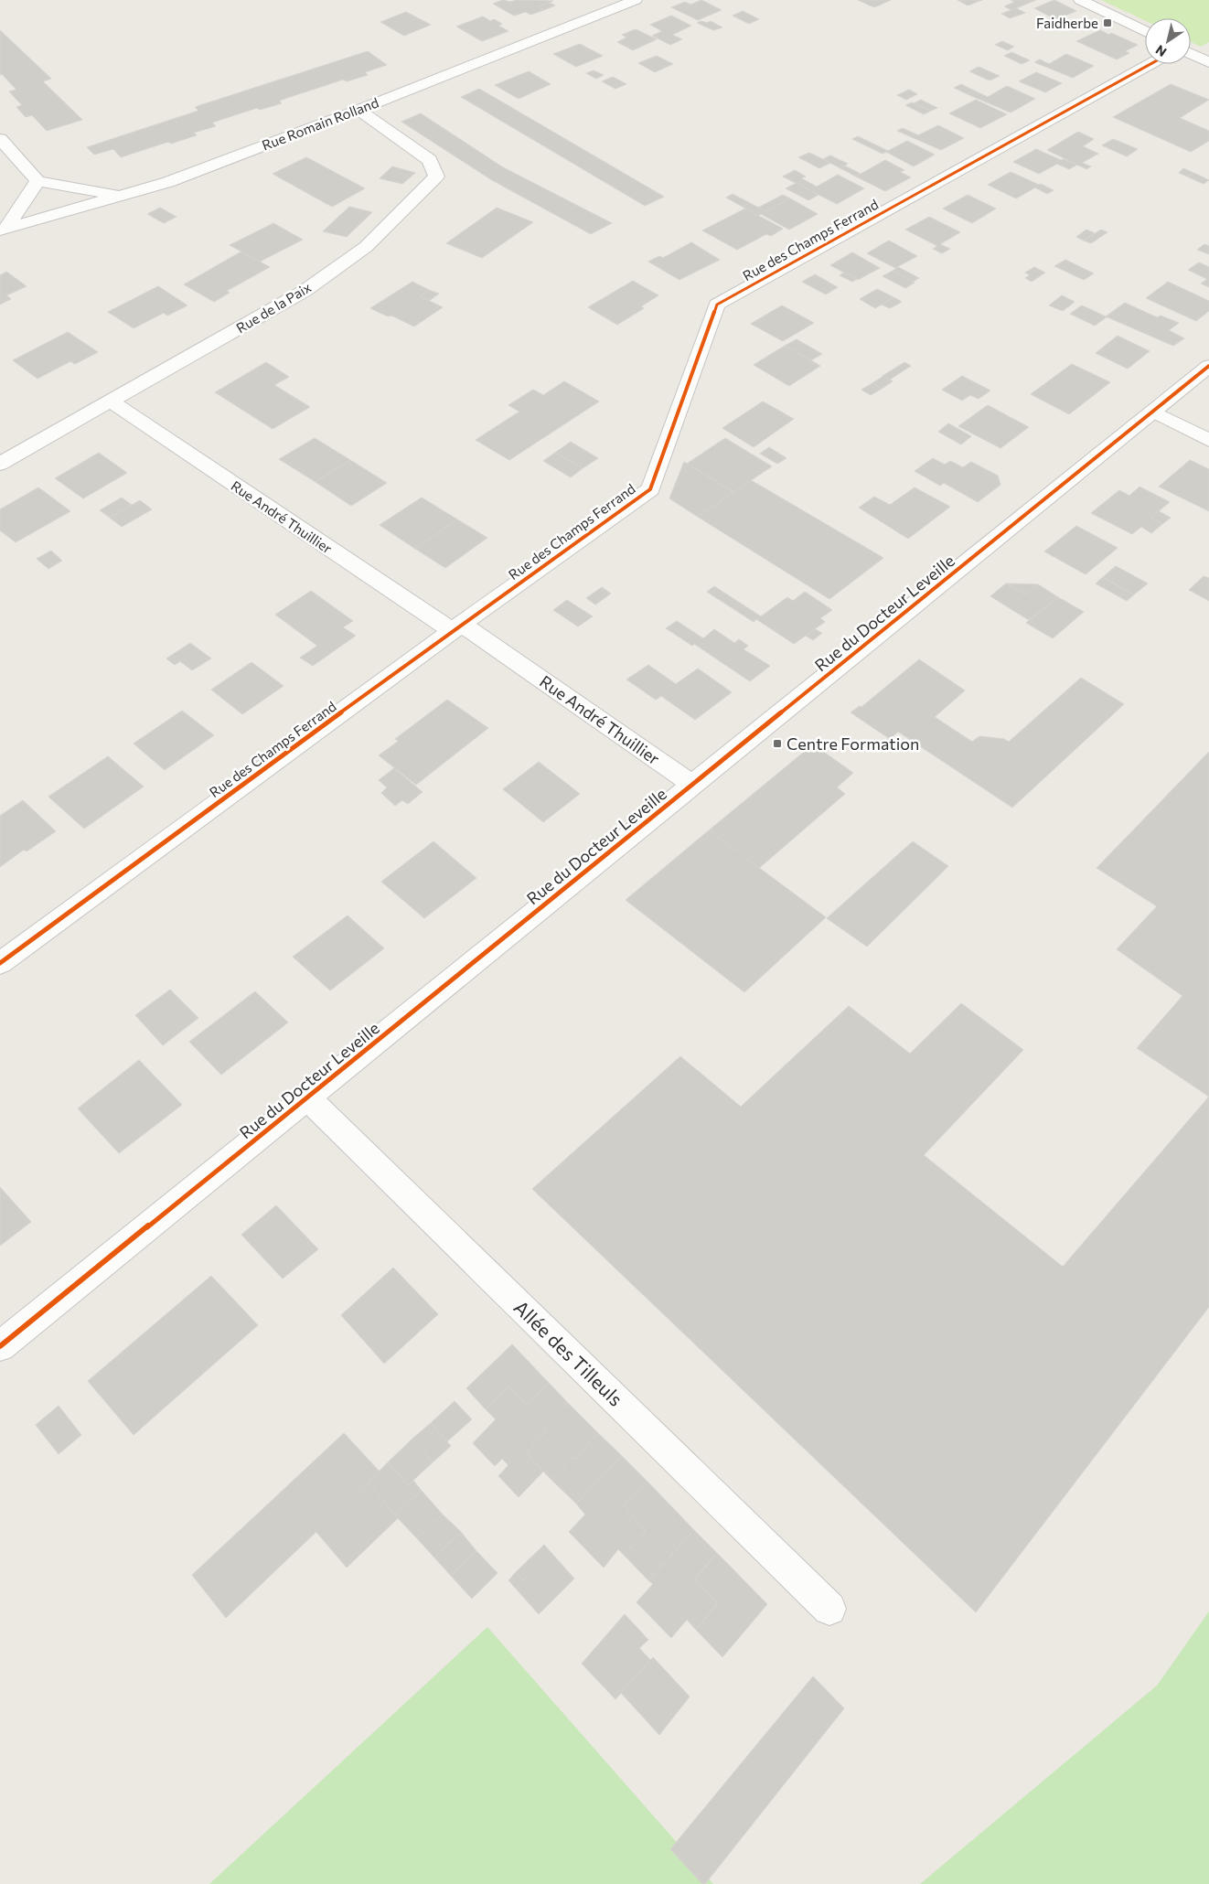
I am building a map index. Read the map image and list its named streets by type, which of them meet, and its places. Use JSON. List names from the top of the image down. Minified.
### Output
{"streets":{"street":["Rue Romain Rolland","Rue des Champs Ferrand","Rue de la Paix","Rue André Thuillier","Rue du Docteur Leveille","Allée des Tilleuls"]},"crossings":[["Rue Romain Rolland","Rue de la Paix"],["Rue des Champs Ferrand","Rue André Thuillier"],["Rue de la Paix","Rue André Thuillier"],["Rue André Thuillier","Rue du Docteur Leveille"],["Rue du Docteur Leveille","Allée des Tilleuls"]],"places":{"transit":["Faidherbe","Centre Formation"]},"north":"bottom left"}
